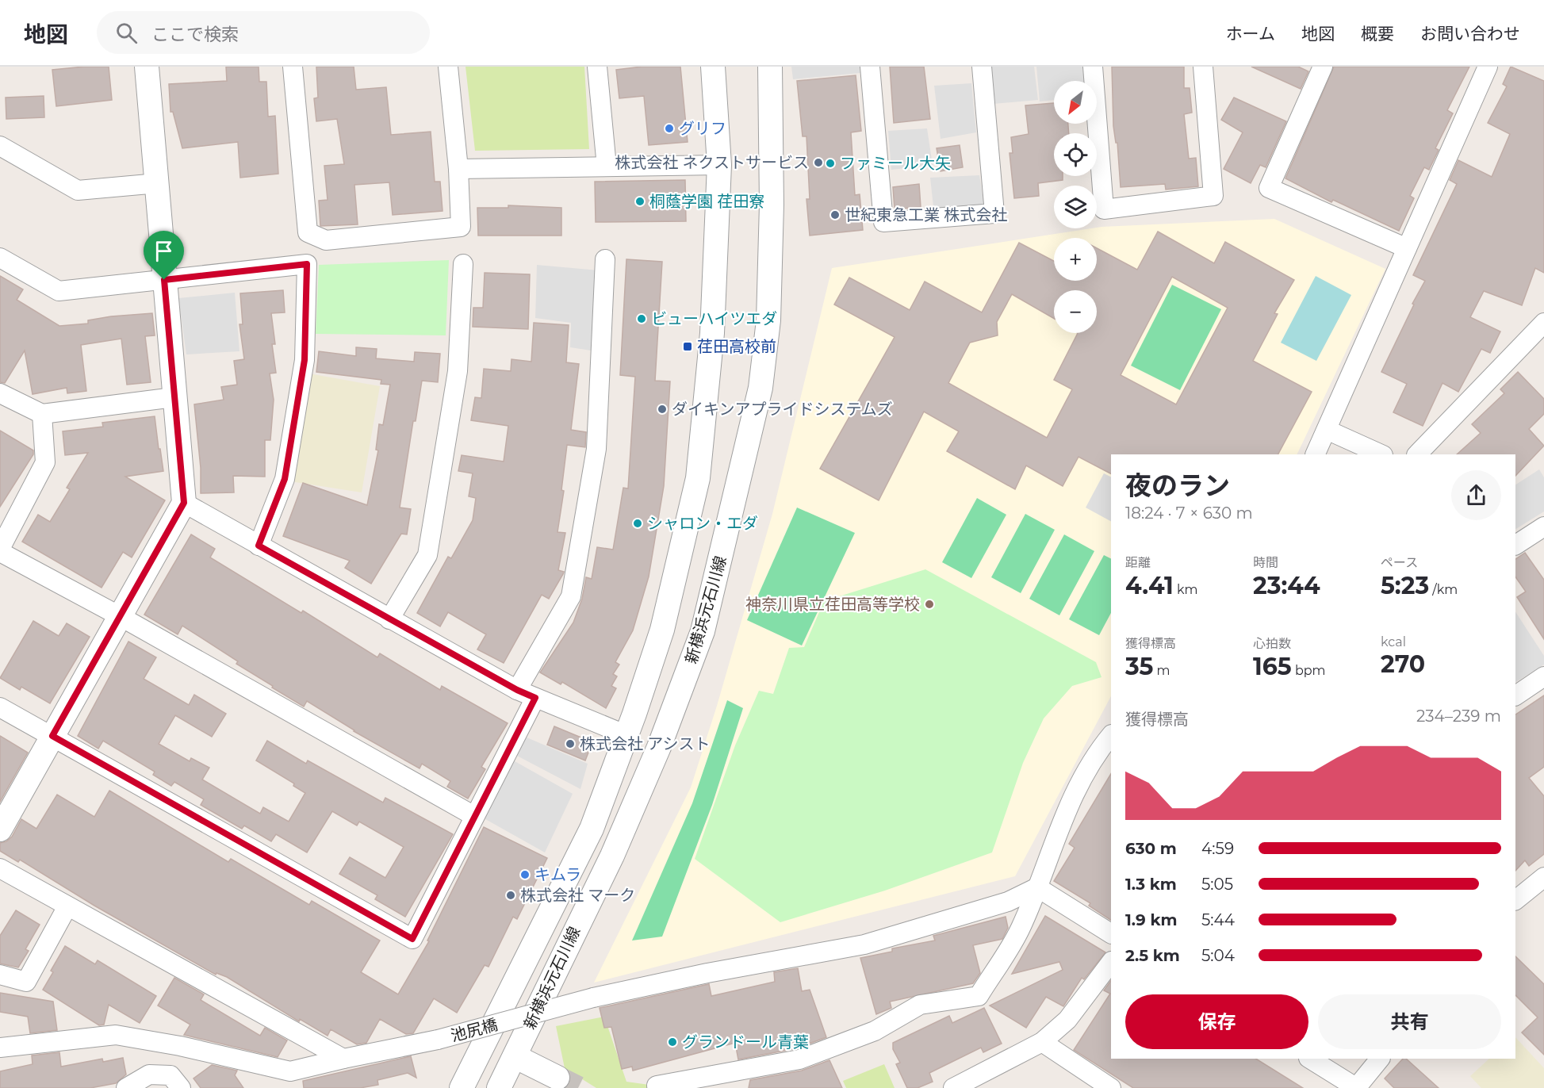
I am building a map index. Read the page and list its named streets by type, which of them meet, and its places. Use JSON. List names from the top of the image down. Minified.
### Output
{"streets":{"street":["新横浜元石川線","池尻橋"]},"places":{"other":["グリフ","株式会社 ネクストサービス","ファミール大矢","桐蔭学園 荏田寮","世紀東急工業 株式会社","ビューハイツエダ","ダイキンアプライドシステムズ","シャロン・エダ","神奈川県立荏田高等学校","株式会社 アシスト","キムラ","株式会社 マーク","グランドール青葉"],"transit":["荏田高校前"]},"north":"bottom left","page":{"header":"地図","search":"ここで検索","nav":["ホーム","地図","概要","お問い合わせ"],"map_buttons":["+","−"],"heading":["夜のラン","18:24 · 7 × 630 m"],"stats":[["距離","4.41 km"],["時間","23:44"],["ペース","5:23 /km"],["獲得標高","35 m"],["心拍数","165 bpm"],["kcal","270"]],"chart":["獲得標高","234–239 m"],"list":[{"name":"630 m","note":"4:59"},{"name":"1.3 km","note":"5:05"},{"name":"1.9 km","note":"5:44"},{"name":"2.5 km","note":"5:04"}],"buttons":["保存","共有"]}}
